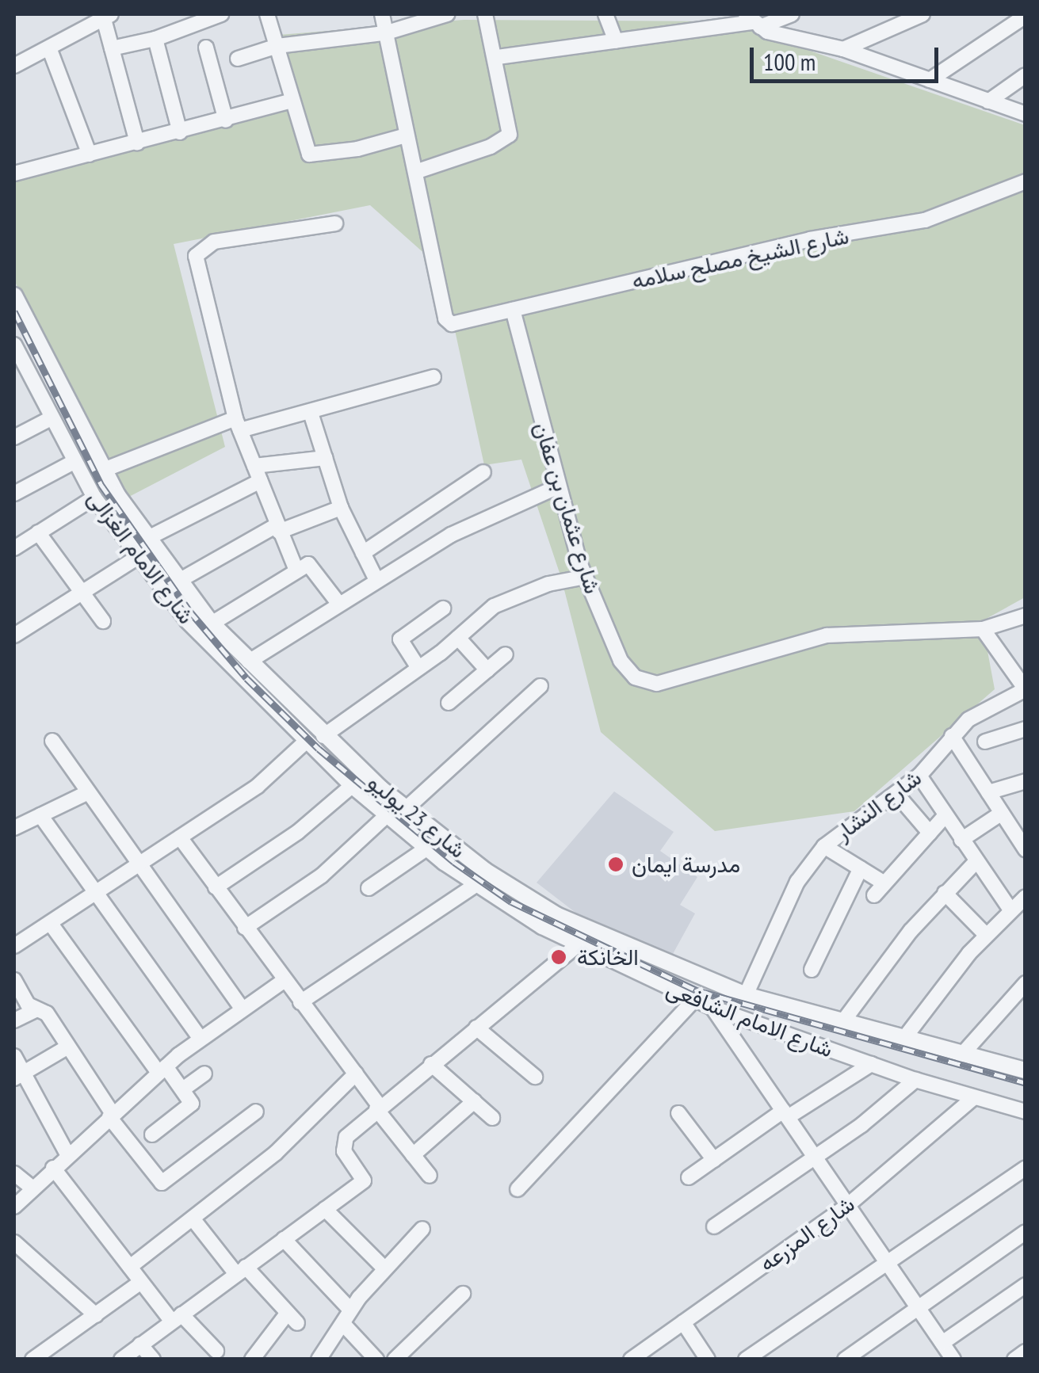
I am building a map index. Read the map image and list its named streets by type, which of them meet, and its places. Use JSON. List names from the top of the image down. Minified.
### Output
{"streets":{"street":["شارع الشيخ مصلح سلامه","شارع عثمان بن عفان","شارع الامام الغزالى","شارع النشار","شارع 23 يوليو","شارع الامام الشافعى","شارع المزرعه"]},"crossings":[["شارع الشيخ مصلح سلامه","شارع عثمان بن عفان"],["شارع الامام الغزالى","شارع الامام الشافعى"],["شارع النشار","شارع 23 يوليو"],["شارع الامام الشافعى","شارع المزرعه"]],"places":["مدرسة ايمان","الخانكة"],"scale_bar":"100 m"}
